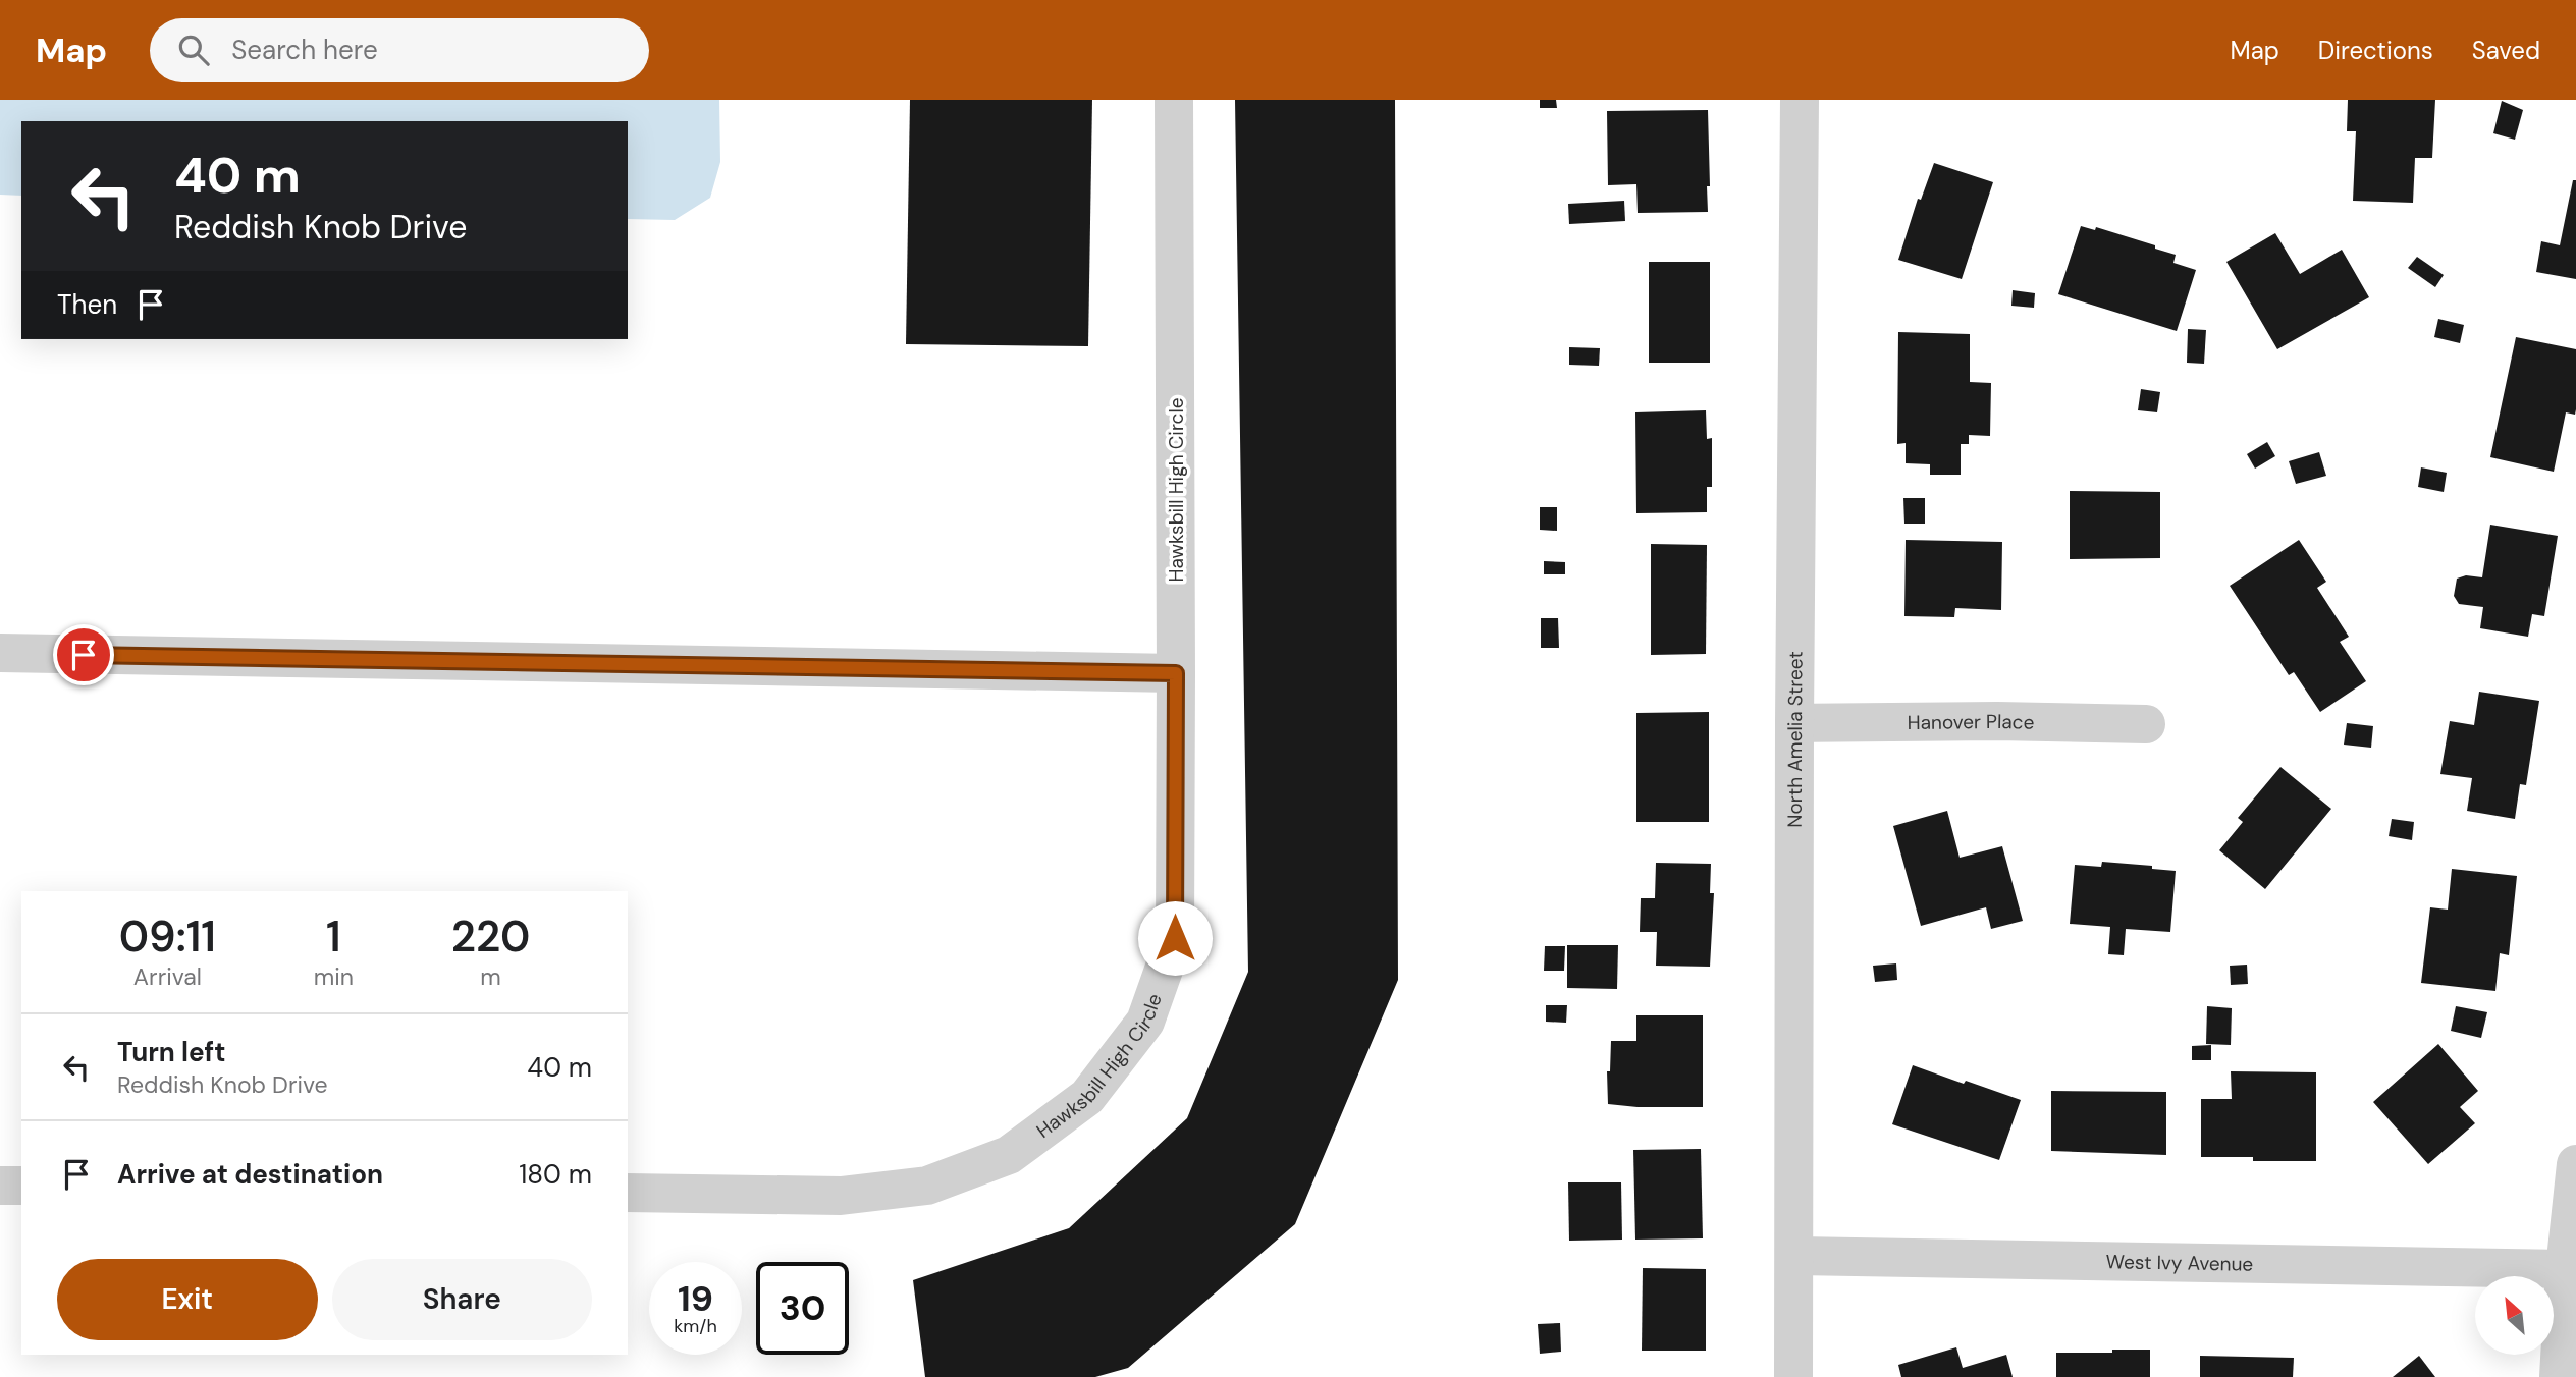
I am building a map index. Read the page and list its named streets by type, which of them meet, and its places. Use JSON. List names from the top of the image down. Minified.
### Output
{"streets":{"street":["Hawksbill High Circle","Hanover Place","North Amelia Street","West Ivy Avenue"]},"crossings":[["Hanover Place","North Amelia Street"],["North Amelia Street","West Ivy Avenue"]],"north":"top left","page":{"header":"Map","search":"Search here","nav":["Map","Directions","Saved"],"turn":["40 m","Reddish Knob Drive"],"then":"Then","eta":["09:11","Arrival","1","min","220","m"],"list":[{"name":"Turn left","note":"Reddish Knob Drive","value":"40 m"},{"name":"Arrive at destination","value":"180 m"}],"buttons":["Exit","Share"],"speed":"19 km/h","limit":"30"}}
